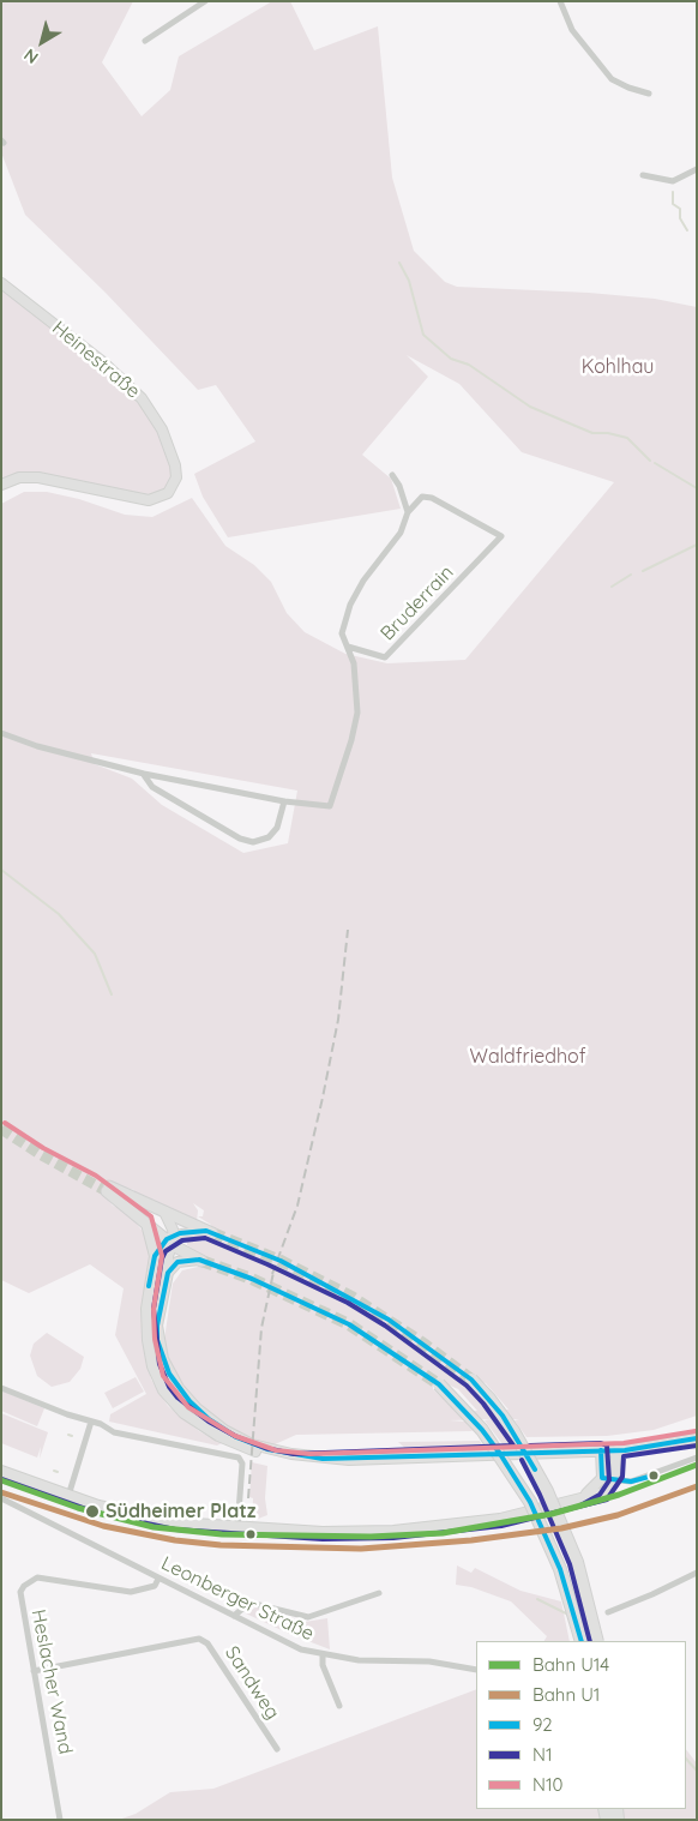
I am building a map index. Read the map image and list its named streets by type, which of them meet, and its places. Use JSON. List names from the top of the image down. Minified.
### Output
{"streets":{"main road":["Heinestraße"],"street":["Bruderrain","Leonberger Straße","Heslacher Wand","Sandweg"]},"crossings":[["Leonberger Straße","Heslacher Wand"],["Heslacher Wand","Sandweg"]],"parks":["Kohlhau","Waldfriedhof"],"places":["Südheimer Platz"],"lines":["transit line N10","transit line 92","transit line N1","rail line U14","rail line U1"],"legend":["Bahn U14","Bahn U1","92","N1","N10"],"north":"bottom left"}
